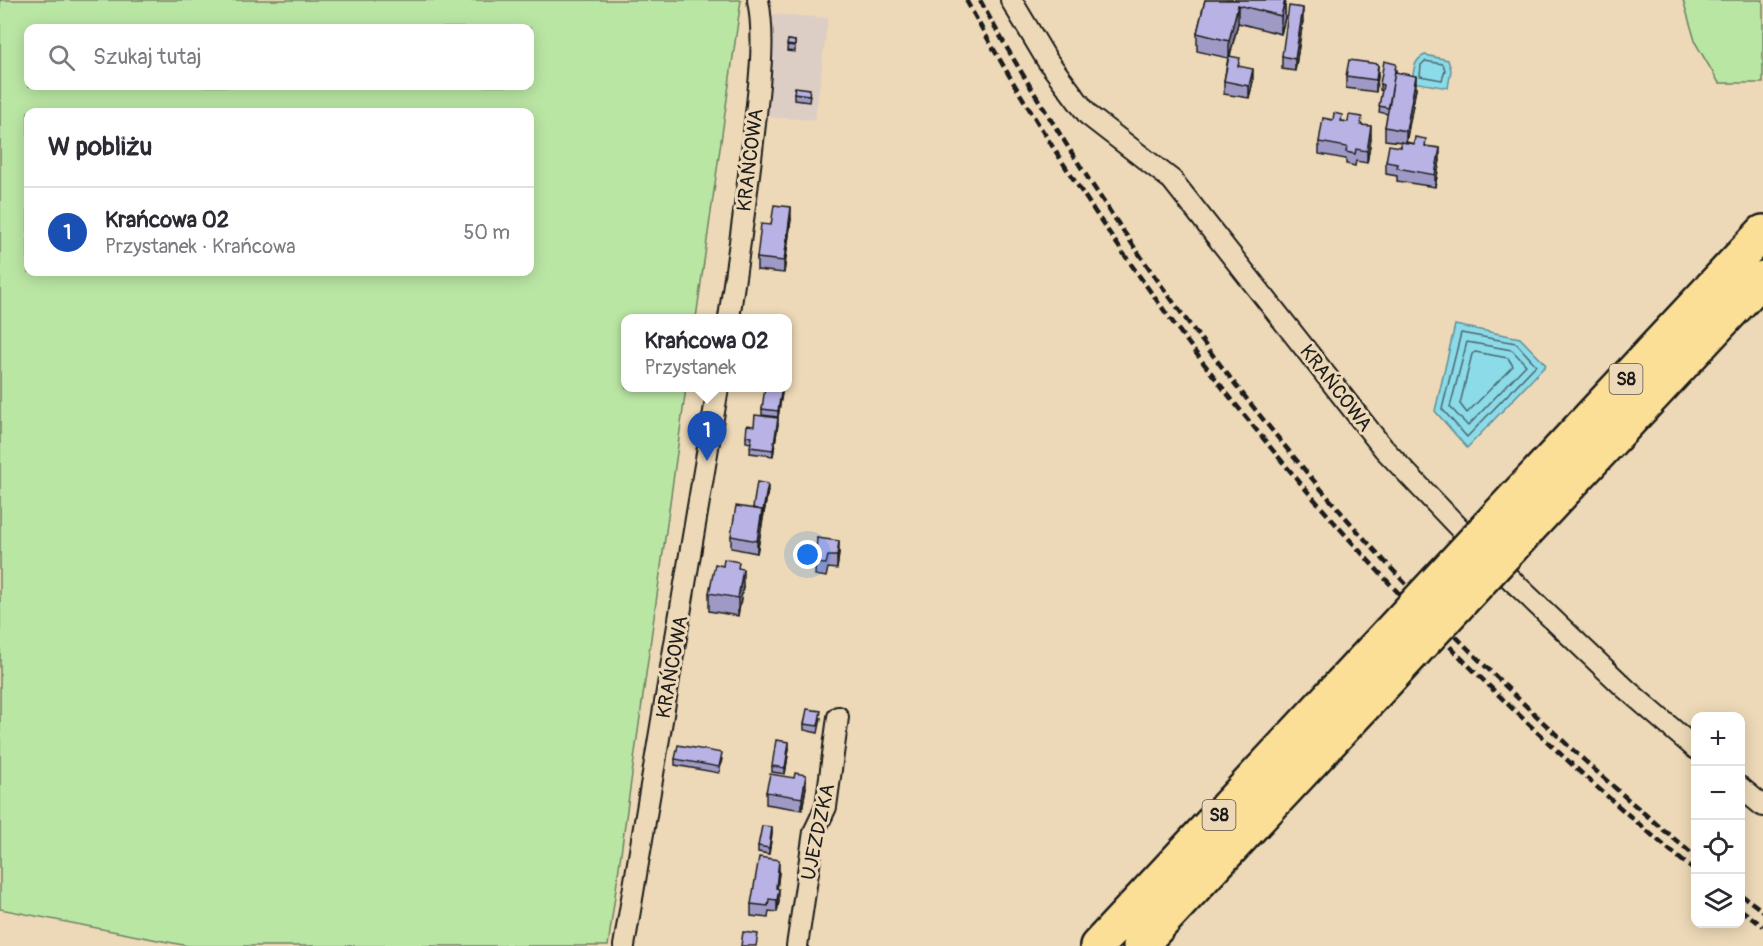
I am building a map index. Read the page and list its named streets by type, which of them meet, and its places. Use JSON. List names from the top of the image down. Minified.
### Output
{"streets":{"highway":["S8"],"street":["KRAŃCOWA","UJEZDZKA"]},"page":{"search":"Szukaj tutaj","heading":"W pobliżu","list":[{"mark":"1","name":"Krańcowa 02","note":"Przystanek · Krańcowa","value":"50 m"}],"popup":["Krańcowa 02","Przystanek"],"pins":"1","map_buttons":["+","−"]}}
